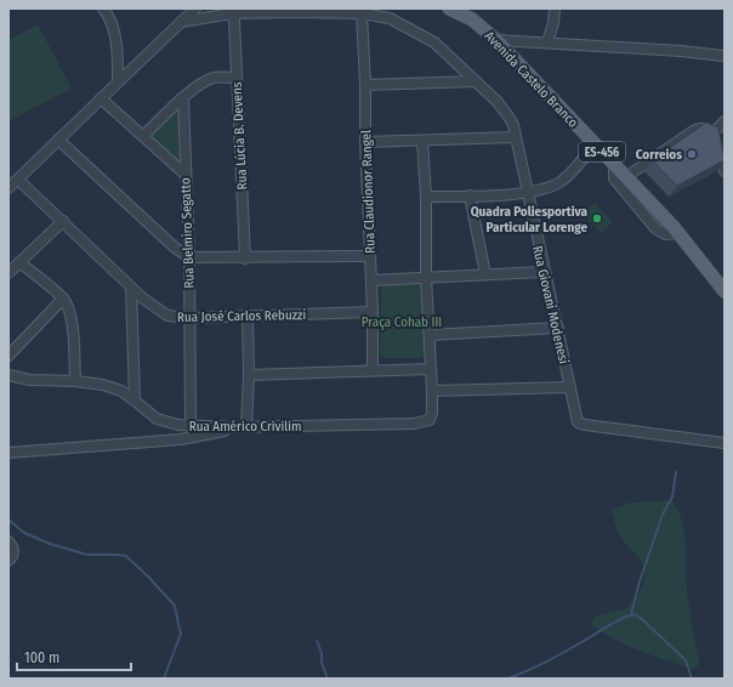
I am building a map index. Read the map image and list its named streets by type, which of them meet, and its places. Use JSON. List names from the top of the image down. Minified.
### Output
{"streets":{"main road":["Avenida Castelo Branco","ES-456"],"street":["Rua Lúcia B. Devens","Rua Claudionor Rangel","Rua Belmiro Segatto","Rua Giovani Modenesi","Rua José Carlos Rebuzzi","Rua Américo Crivilim"]},"crossings":[["Rua Lúcia B. Devens","Rua Giovani Modenesi"],["Rua Claudionor Rangel","Rua Giovani Modenesi"],["Rua Claudionor Rangel","Rua José Carlos Rebuzzi"],["Rua Belmiro Segatto","Rua José Carlos Rebuzzi"],["Rua Belmiro Segatto","Rua Américo Crivilim"]],"parks":["Praça Cohab III"],"places":["Correios","Quadra Poliesportiva Particular Lorenge"],"scale_bar":"100 m"}
